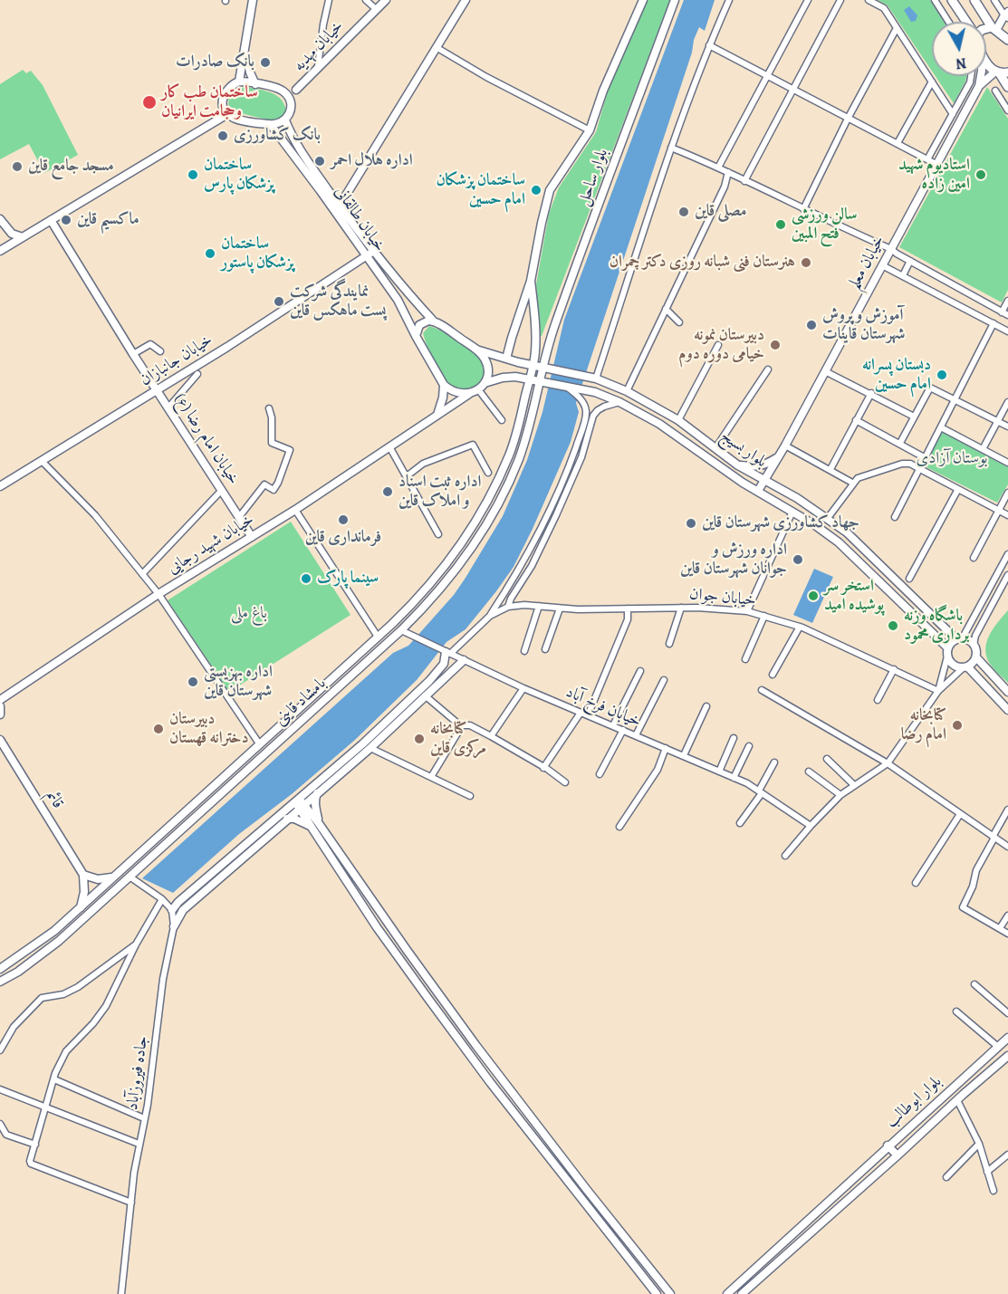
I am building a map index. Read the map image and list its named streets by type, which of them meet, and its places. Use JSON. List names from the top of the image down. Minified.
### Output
{"streets":{"main road":["خیابان مهدیه","بلوار ساحل","خیابان طالقانی","خیابان معلم","خیابان جانبازان","خیابان امام رضا (ع)","بلوار بسیج","خیابان شهید رجایی","بامشاد قاینی","قائم","بلوار ابوطالب"],"street":["خیابان جوان","خیابان فرخ آباد","جاده فیروزآباد"]},"crossings":[["بلوار ساحل","بلوار بسیج"],["بلوار ساحل","بامشاد قاینی"],["خیابان طالقانی","خیابان جانبازان"],["خیابان طالقانی","بلوار بسیج"],["خیابان معلم","بلوار بسیج"],["خیابان جانبازان","خیابان امام رضا (ع)"],["خیابان امام رضا (ع)","خیابان شهید رجایی"],["بلوار بسیج","خیابان شهید رجایی"],["بلوار بسیج","بامشاد قاینی"],["بامشاد قاینی","خیابان فرخ آباد"]],"parks":["بوستان آزادی","باغ ملی"],"places":["بانک صادرات","ساختمان طب کار و‌حجامت ایرانیان","بانک کشاورزی","اداره هلال احمر","مسجد جامع قاین","ساختمان پزشکان پارس","استادیوم شهید امین زاده","ساختمان پزشکان امام حسین","مصلی قاین","ماکسیم قاین","سالن ورزشی فتح المبین","ساختمان پزشکان پاستور","هنرستان فنی شبانه روزی دکتر چمران","نمایندگی شرکت پست ماهکس قاین","آموزش و پروش شهرستان قاینات","دبیرستان نمونه خیامی دوره دوم","دبستان پسرانه امام حسین","اداره ثبت اسناد و املاک قاین","فرمانداری قاین","جهاد کشاورزی شهرستان قاین","اداره ورزش و جوانان شهرستان قاین","سینما پارک","استخر سر پوشیده امید","باشگاه وزنه برداری محمود","اداره بهزیستی شهرستان قاین","کتابخانه امام رضا","دبیرستان دخترانه قهستان","کتابخانه مرکزی قاین"],"north":"bottom"}
